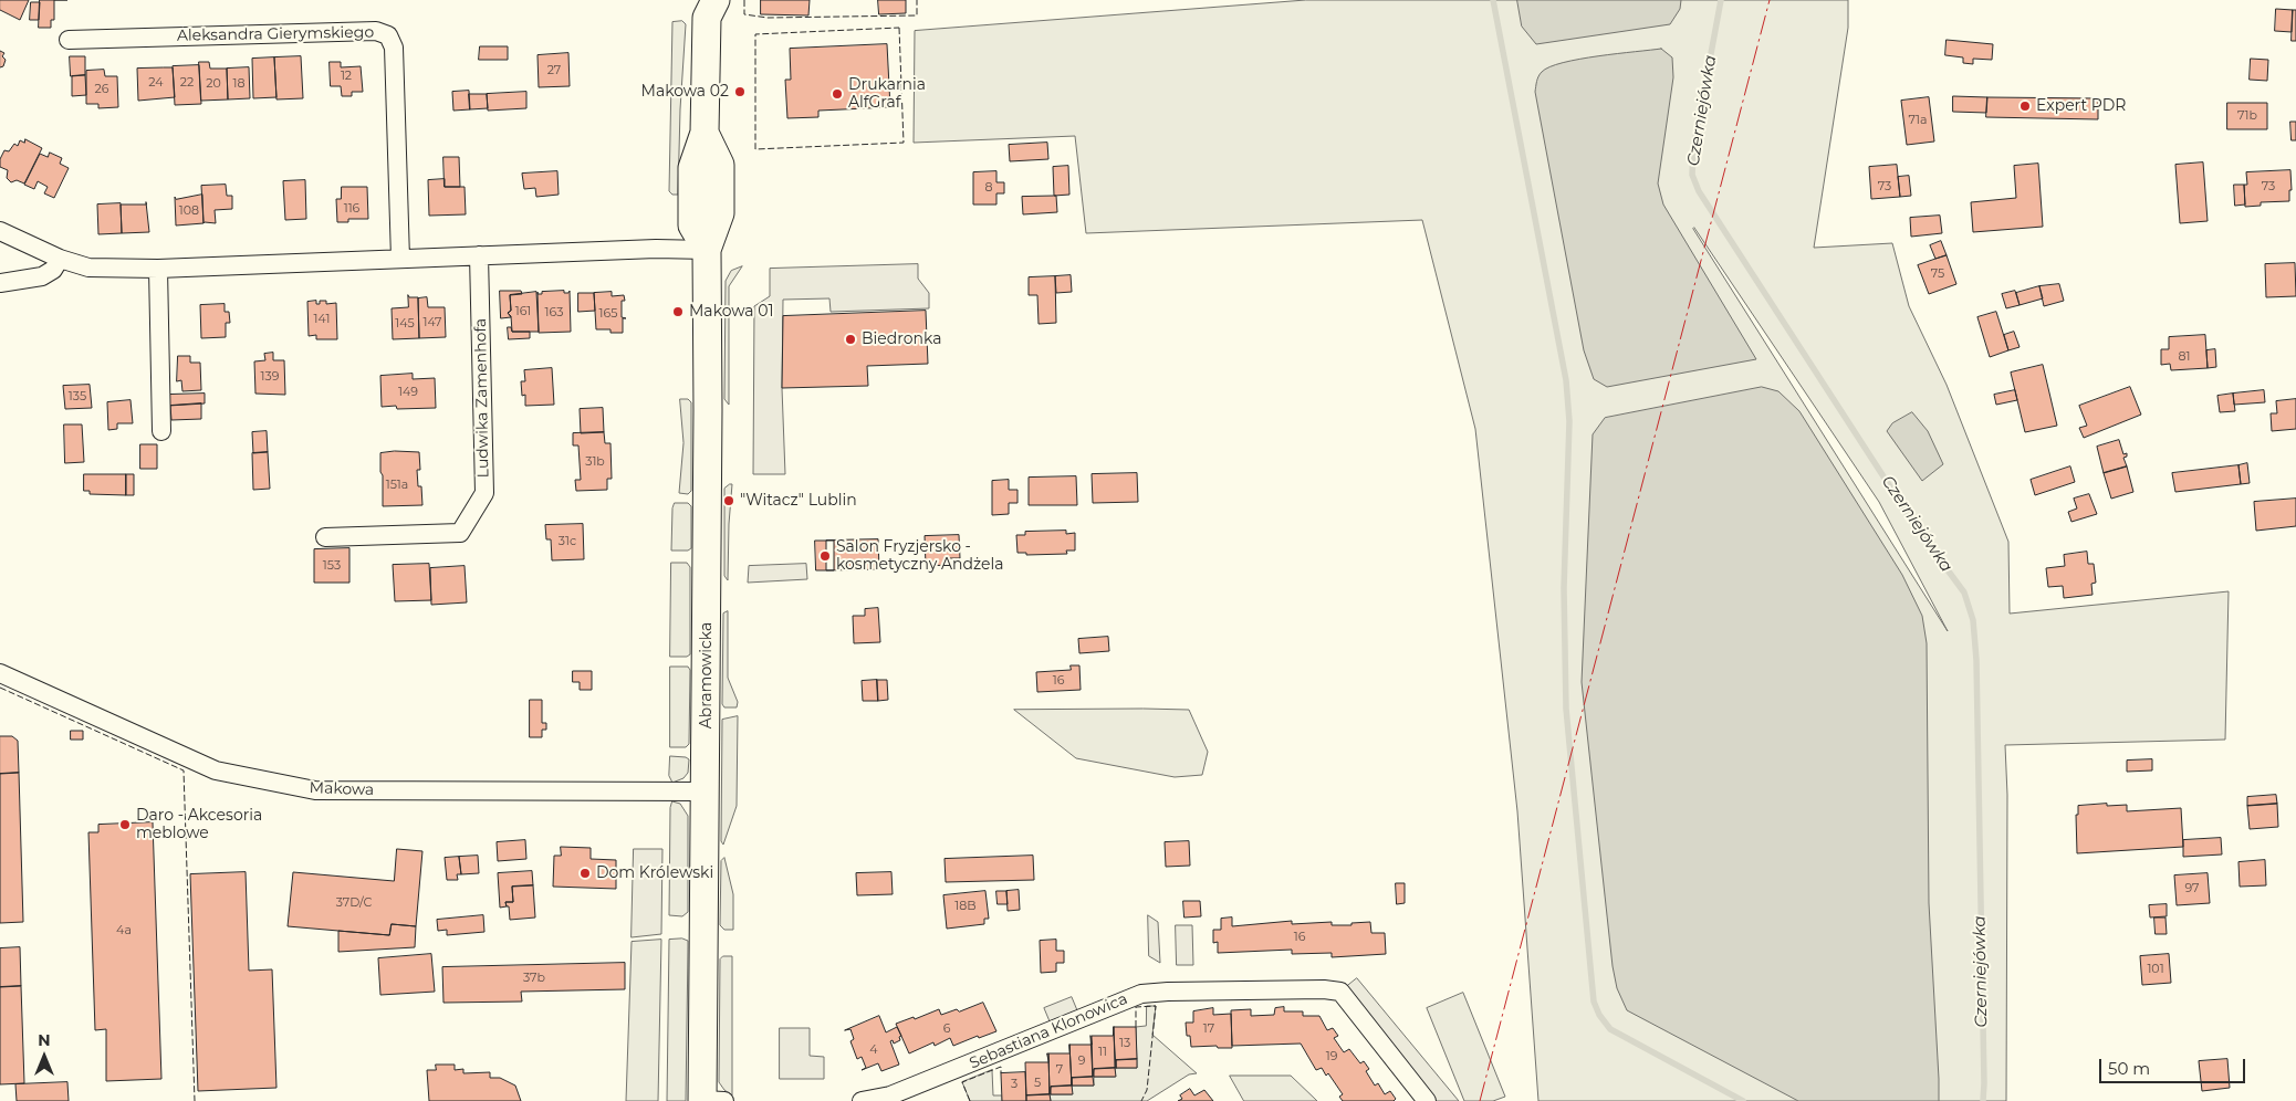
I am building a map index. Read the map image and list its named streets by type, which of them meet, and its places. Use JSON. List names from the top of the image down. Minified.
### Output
{"streets":{"main road":["Abramowicka"],"street":["Aleksandra Gierymskiego","Ludwika Zamenhofa","Makowa","Sebastiana Klonowica"]},"crossings":[["Abramowicka","Makowa"]],"water":["Czerniejówka"],"places":["Makowa 02","Drukarnia AlfGraf","Expert PDR","Makowa 01","Biedronka","\"Witacz\" Lublin","Salon Fryzjersko - kosmetyczny Andżela","Daro - Akcesoria meblowe","Dom Królewski"],"house_numbers":["27","12","24","22","20","18","26","71b","71a","73","73","8","116","108","75","161","163","165","141","147","145","81","139","149","135","31b","151a","31c","153","16","97","37D/C","18B","4a","16","101","37b","6","17","13","4","11","19","9","7","5","3"],"scale_bar":"50 m","north":"top"}
